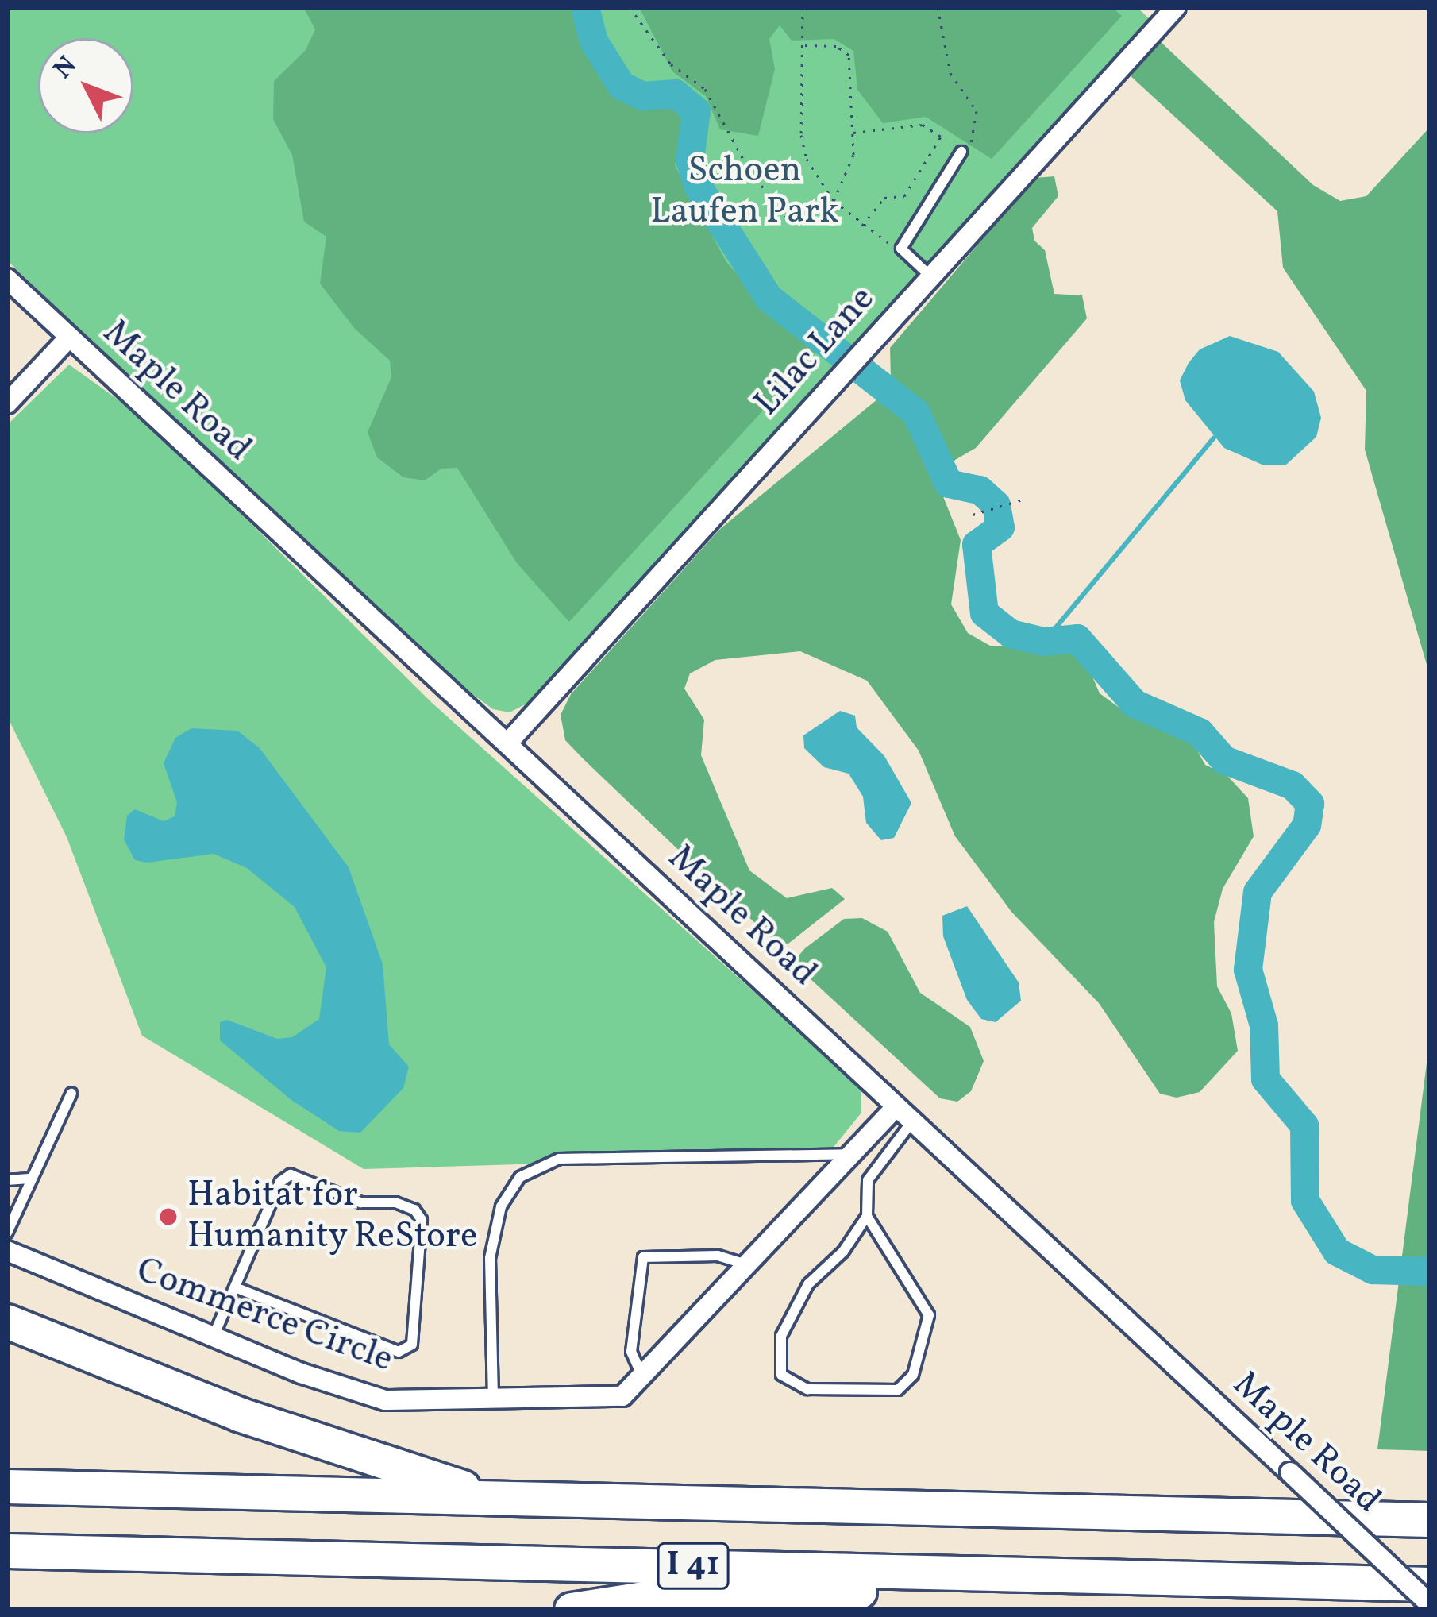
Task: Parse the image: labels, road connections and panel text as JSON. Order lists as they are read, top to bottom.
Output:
{
  "streets": {
    "highway": ["I 41"],
    "street": ["Lilac Lane", "Maple Road", "Commerce Circle"]
  },
  "crossings": [
    ["Lilac Lane", "Maple Road"],
    ["Maple Road", "Commerce Circle"]
  ],
  "parks": ["Schoen Laufen Park"],
  "places": ["Habitat for Humanity ReStore"],
  "north": "top left"
}
